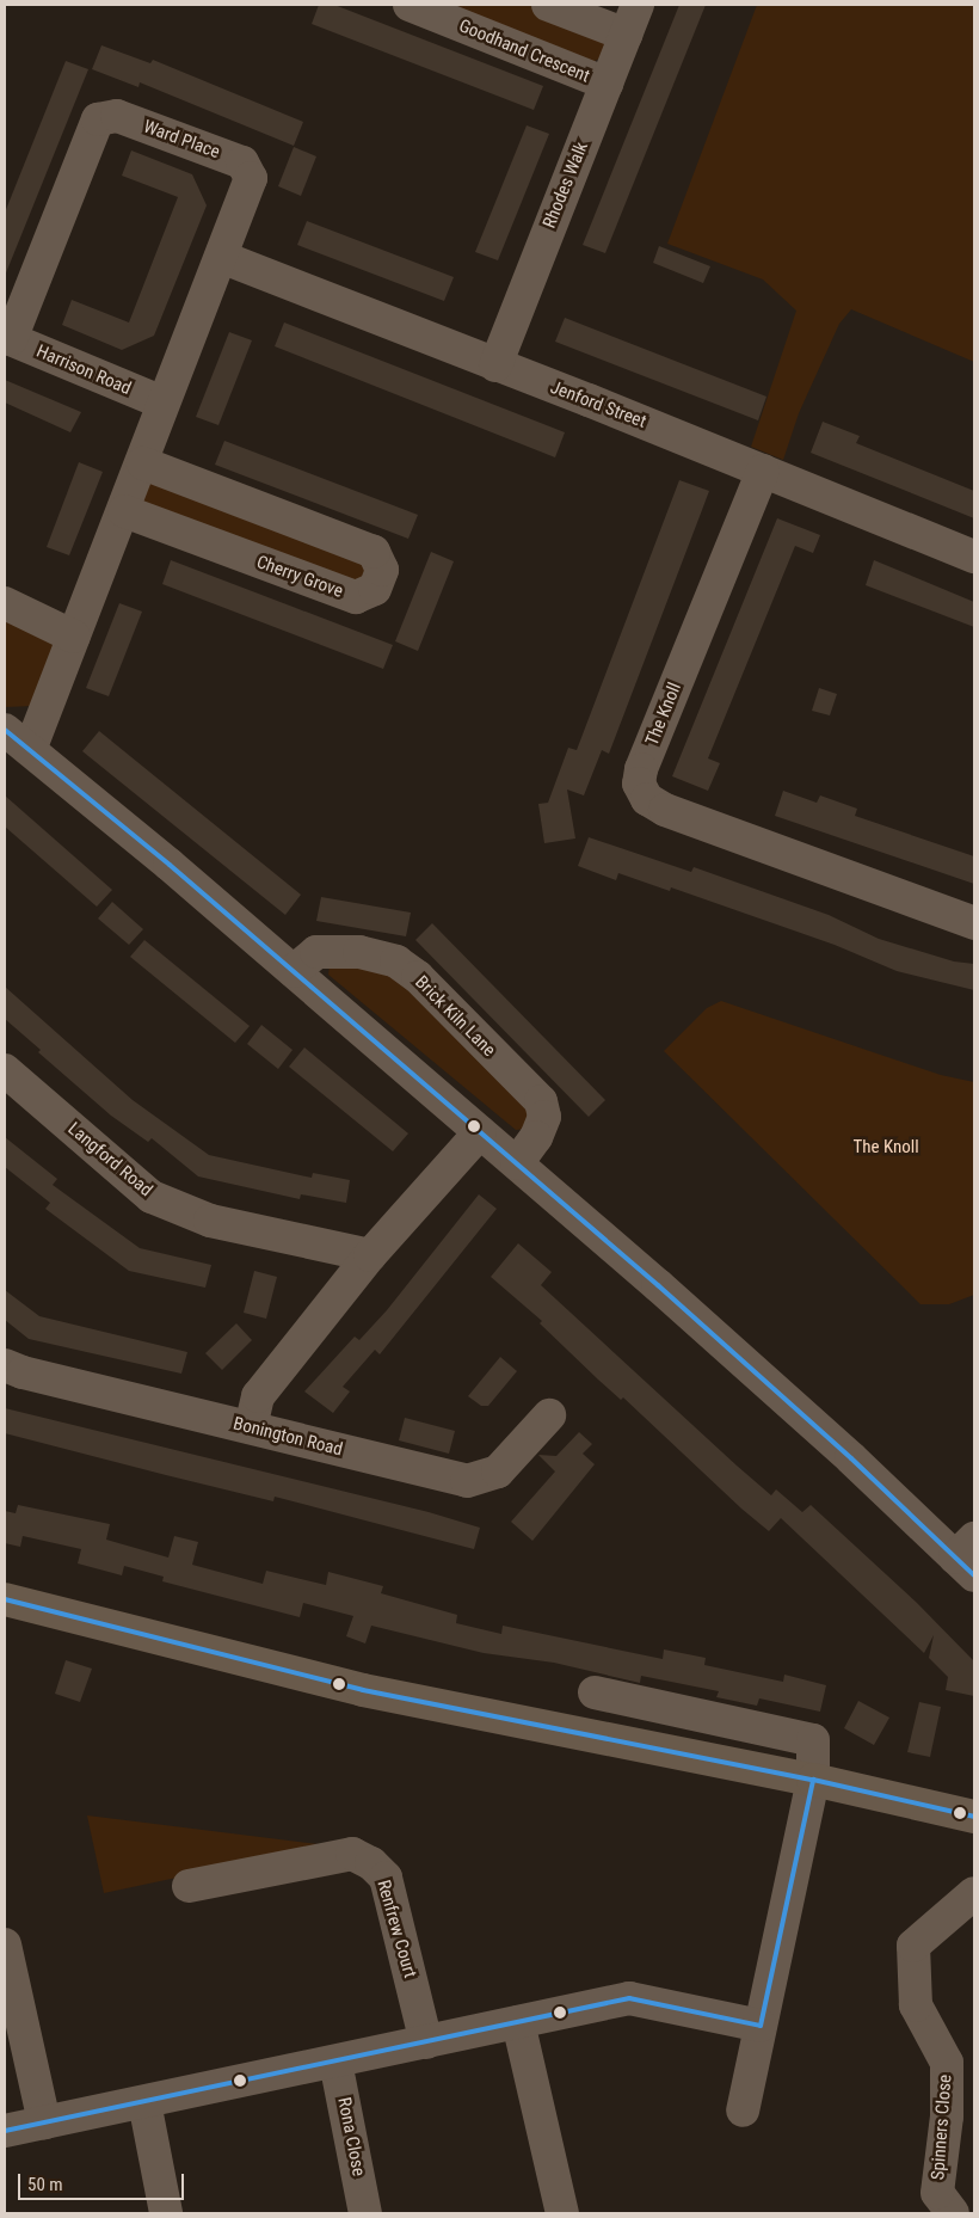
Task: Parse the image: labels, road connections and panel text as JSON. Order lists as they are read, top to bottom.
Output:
{
  "streets": {
    "street": [
      "Goodhand Crescent",
      "Ward Place",
      "Rhodes Walk",
      "Harrison Road",
      "Jenford Street",
      "Cherry Grove",
      "The Knoll",
      "Brick Kiln Lane",
      "Langford Road",
      "Bonington Road",
      "Renfrew Court",
      "Spinners Close",
      "Rona Close"
    ]
  },
  "crossings": [
    ["Goodhand Crescent", "Rhodes Walk"],
    ["Ward Place", "Harrison Road"],
    ["Ward Place", "Jenford Street"],
    ["Rhodes Walk", "Jenford Street"],
    ["Jenford Street", "The Knoll"]
  ],
  "parks": ["The Knoll"],
  "scale_bar": "50 m"
}
